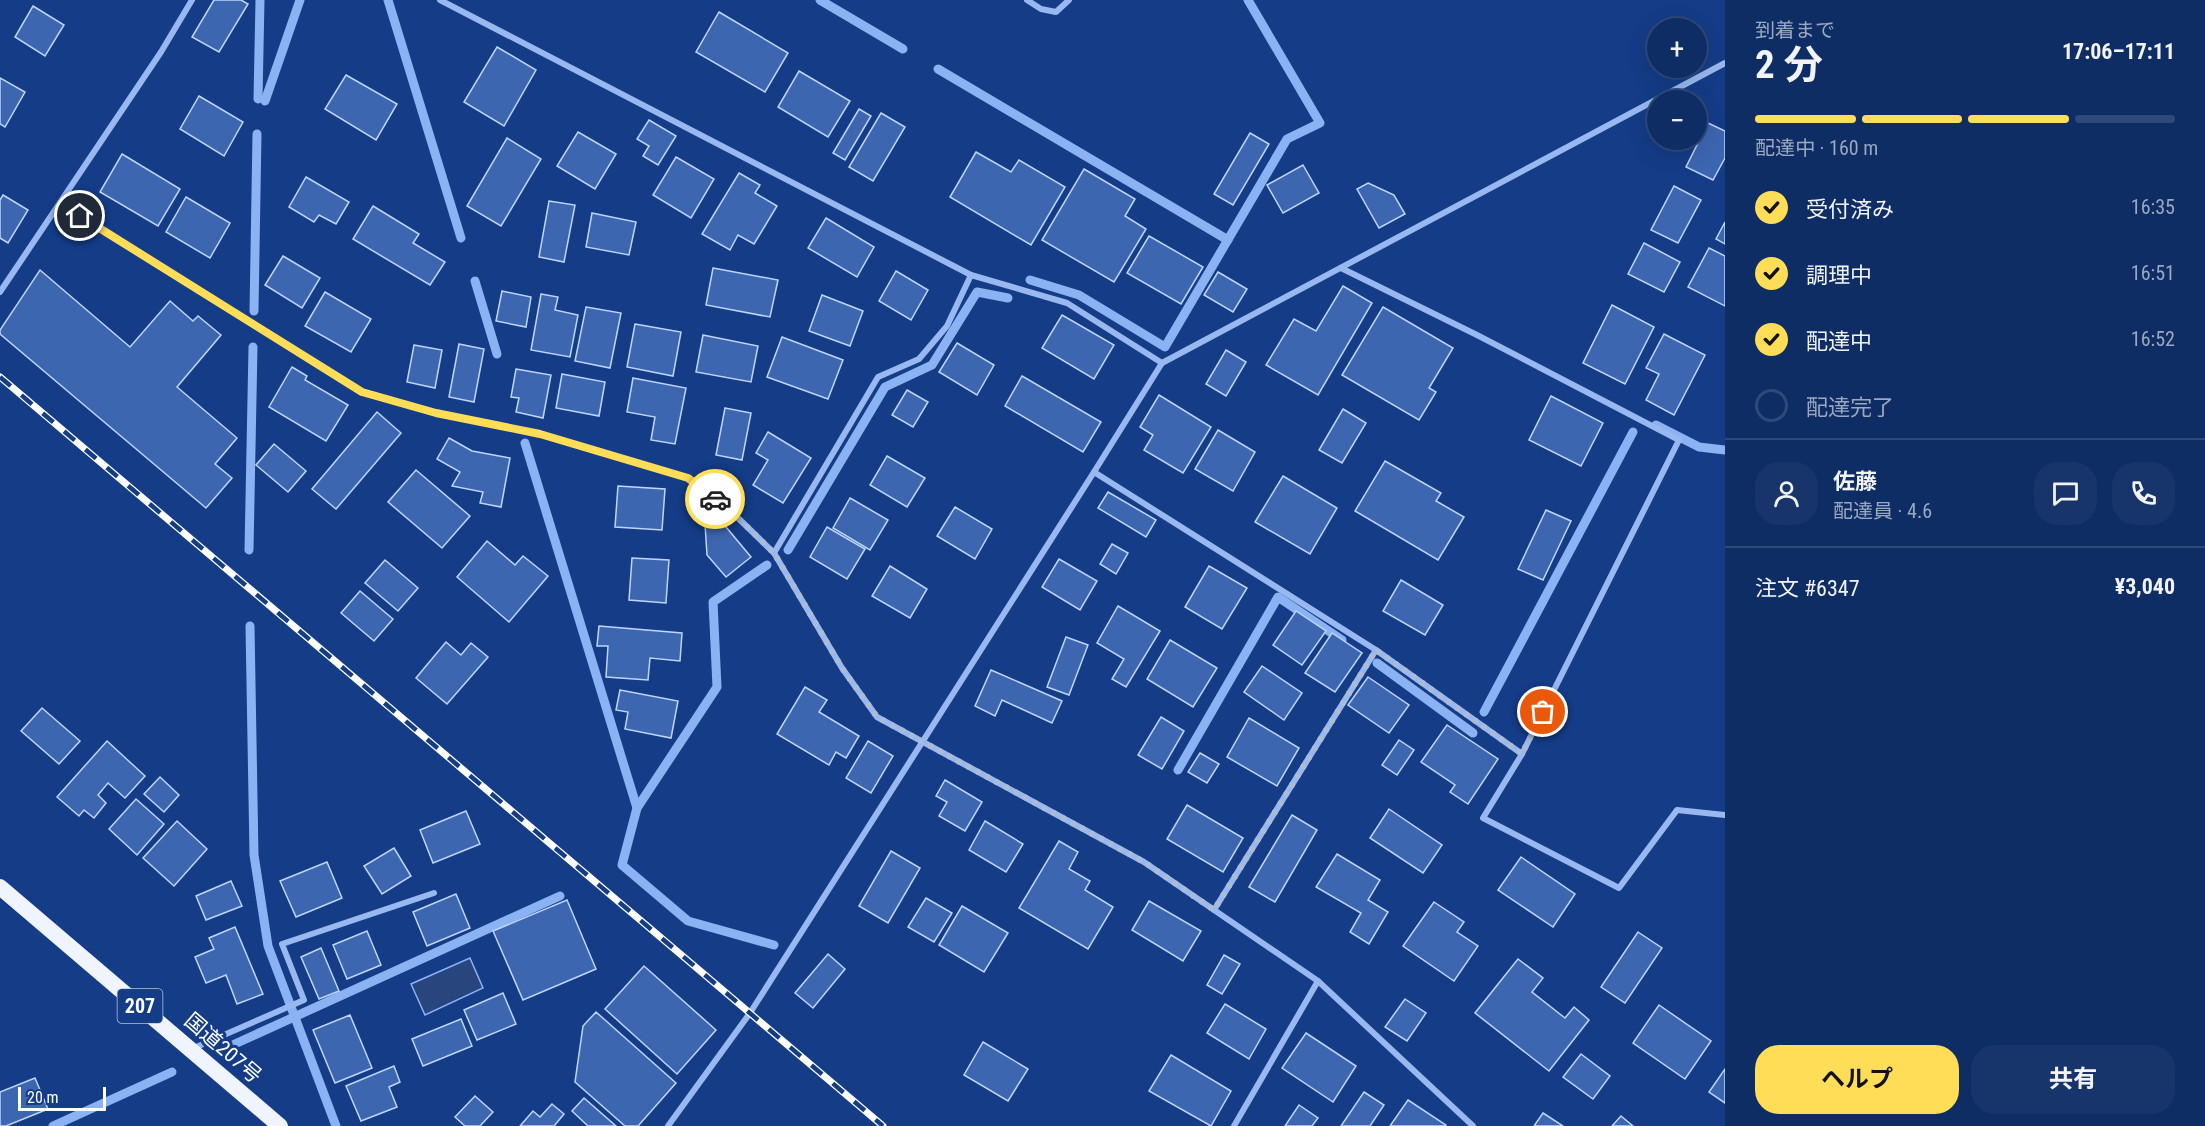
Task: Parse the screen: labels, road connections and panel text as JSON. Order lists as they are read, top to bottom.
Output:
{
  "streets": {
    "highway": ["207", "国道207号"]
  },
  "scale_bar": "20 m",
  "page": {
    "heading": ["2 分", "到着まで", "17:06–17:11"],
    "panel": [
      "佐藤",
      "配達員 · 4.6",
      "注文 #6347",
      "¥3,040"
    ],
    "map_buttons": ["+", "−"],
    "bar": "配達中 · 160 m",
    "list": [
      ["受付済み", "16:35"],
      ["調理中", "16:51"],
      ["配達中", "16:52"],
      "配達完了"
    ],
    "buttons": ["ヘルプ", "共有"],
    "scale": "20 m"
  }
}
